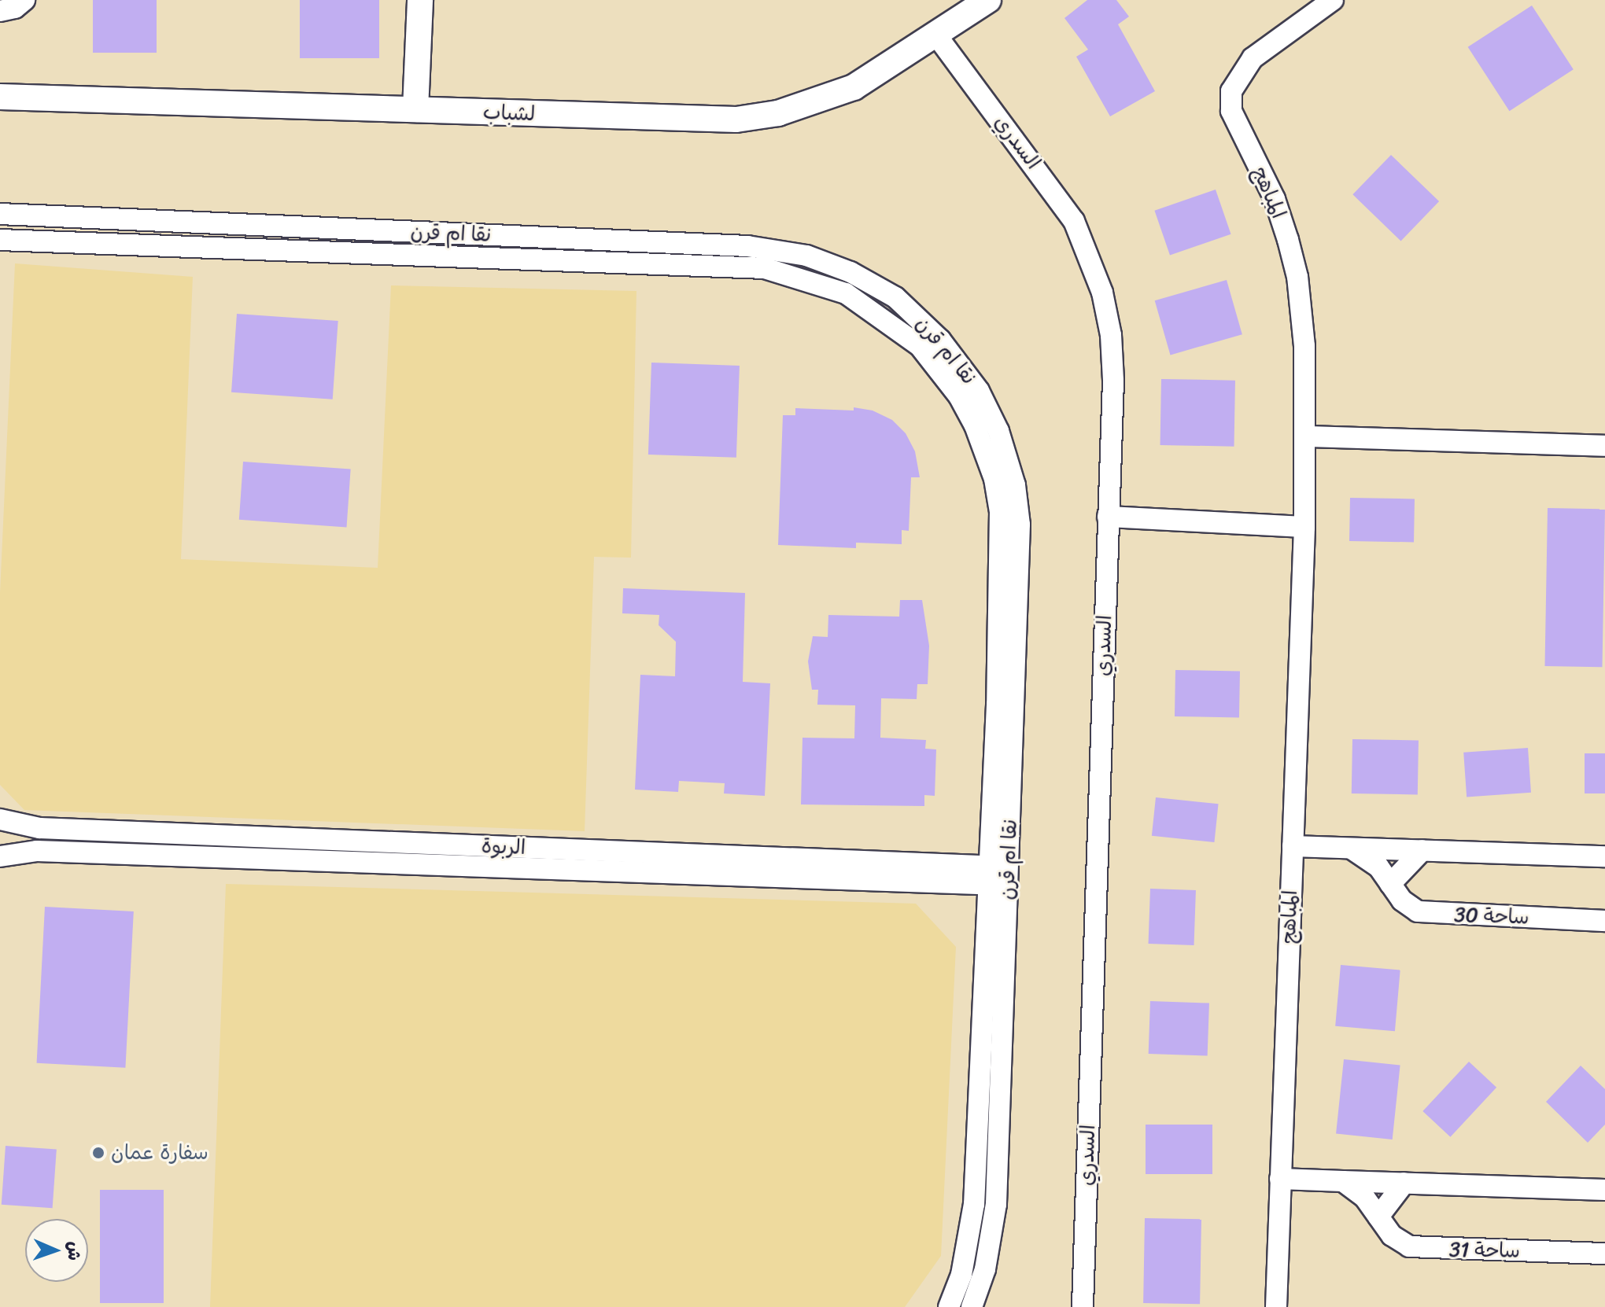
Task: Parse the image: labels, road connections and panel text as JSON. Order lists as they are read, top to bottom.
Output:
{
  "streets": {
    "street": [
      "لشباب",
      "السدري",
      "المباهج",
      "نقا ام قرن",
      "الربوة",
      "ساحة 30",
      "ساحة 31"
    ]
  },
  "crossings": [
    ["لشباب", "السدري"],
    ["نقا ام قرن", "الربوة"]
  ],
  "places": ["سفارة عمان"],
  "north": "right"
}
